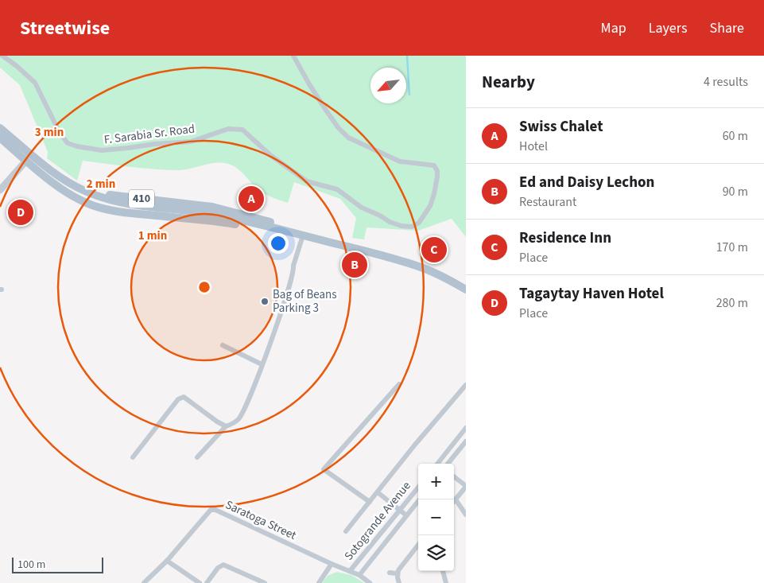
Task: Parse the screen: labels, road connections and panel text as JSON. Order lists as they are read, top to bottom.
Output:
{
  "streets": {
    "main road": ["410"],
    "street": ["F. Sarabia Sr. Road", "Saratoga Street", "Sotogrande Avenue"]
  },
  "crossings": [
    ["Saratoga Street", "Sotogrande Avenue"]
  ],
  "places": ["Bag of Beans Parking 3"],
  "scale_bar": "100 m",
  "north": "bottom left",
  "page": {
    "header": "Streetwise",
    "nav": ["Map", "Layers", "Share"],
    "heading": ["Nearby", "4 results"],
    "list": [
      {
        "mark": "A",
        "name": "Swiss Chalet",
        "note": "Hotel",
        "value": "60 m"
      },
      {
        "mark": "B",
        "name": "Ed and Daisy Lechon",
        "note": "Restaurant",
        "value": "90 m"
      },
      {
        "mark": "C",
        "name": "Residence Inn",
        "note": "Place",
        "value": "170 m"
      },
      {
        "mark": "D",
        "name": "Tagaytay Haven Hotel",
        "note": "Place",
        "value": "280 m"
      }
    ],
    "pins": [
      "A",
      "D",
      "C",
      "B"
    ],
    "map_buttons": ["+", "−"],
    "scale": "100 m"
  },
  "rings": ["3 min", "2 min", "1 min"]
}
